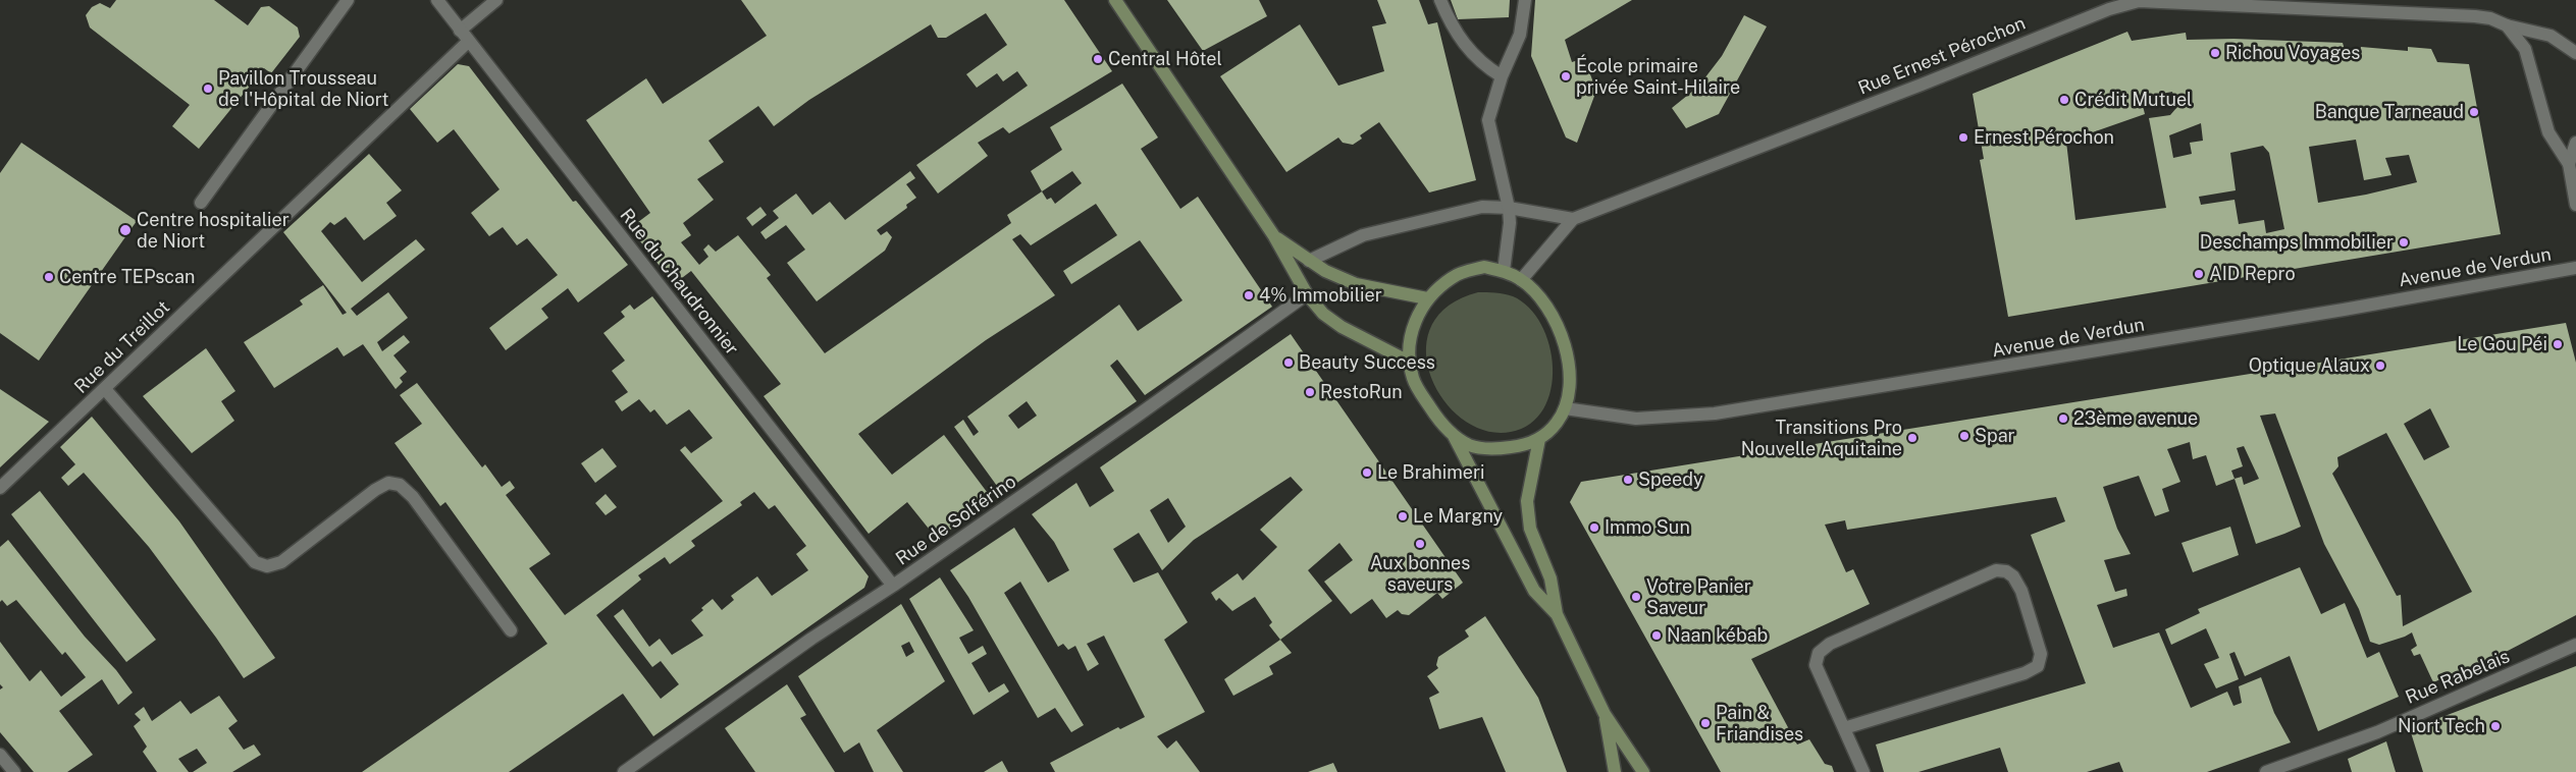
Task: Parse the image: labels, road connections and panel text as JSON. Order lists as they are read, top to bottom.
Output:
{
  "streets": {
    "street": [
      "Rue Ernest Pérochon",
      "Avenue de Verdun",
      "Rue du Chaudronnier",
      "Rue du Treillot",
      "Rue de Solférino",
      "Rue Rabelais"
    ]
  },
  "crossings": [
    ["Rue Ernest Pérochon", "Avenue de Verdun"],
    ["Rue du Chaudronnier", "Rue du Treillot"],
    ["Rue du Chaudronnier", "Rue de Solférino"]
  ],
  "places": [
    "Richou Voyages",
    "Central Hôtel",
    "École primaire privée Saint-Hilaire",
    "Pavillon Trousseau de l'Hôpital de Niort",
    "Crédit Mutuel",
    "Banque Tarneaud",
    "Ernest Pérochon",
    "Centre hospitalier de Niort",
    "Deschamps Immobilier",
    "AID Repro",
    "Centre TEPscan",
    "4% Immobilier",
    "Le Gou Péi",
    "Beauty Success",
    "Optique Alaux",
    "RestoRun",
    "23ème avenue",
    "Spar",
    "Transitions Pro Nouvelle Aquitaine",
    "Le Brahimeri",
    "Speedy",
    "Le Margny",
    "Immo Sun",
    "Aux bonnes saveurs",
    "Votre Panier Saveur",
    "Naan kébab",
    "Pain & Friandises",
    "Niort Tech"
  ]
}
